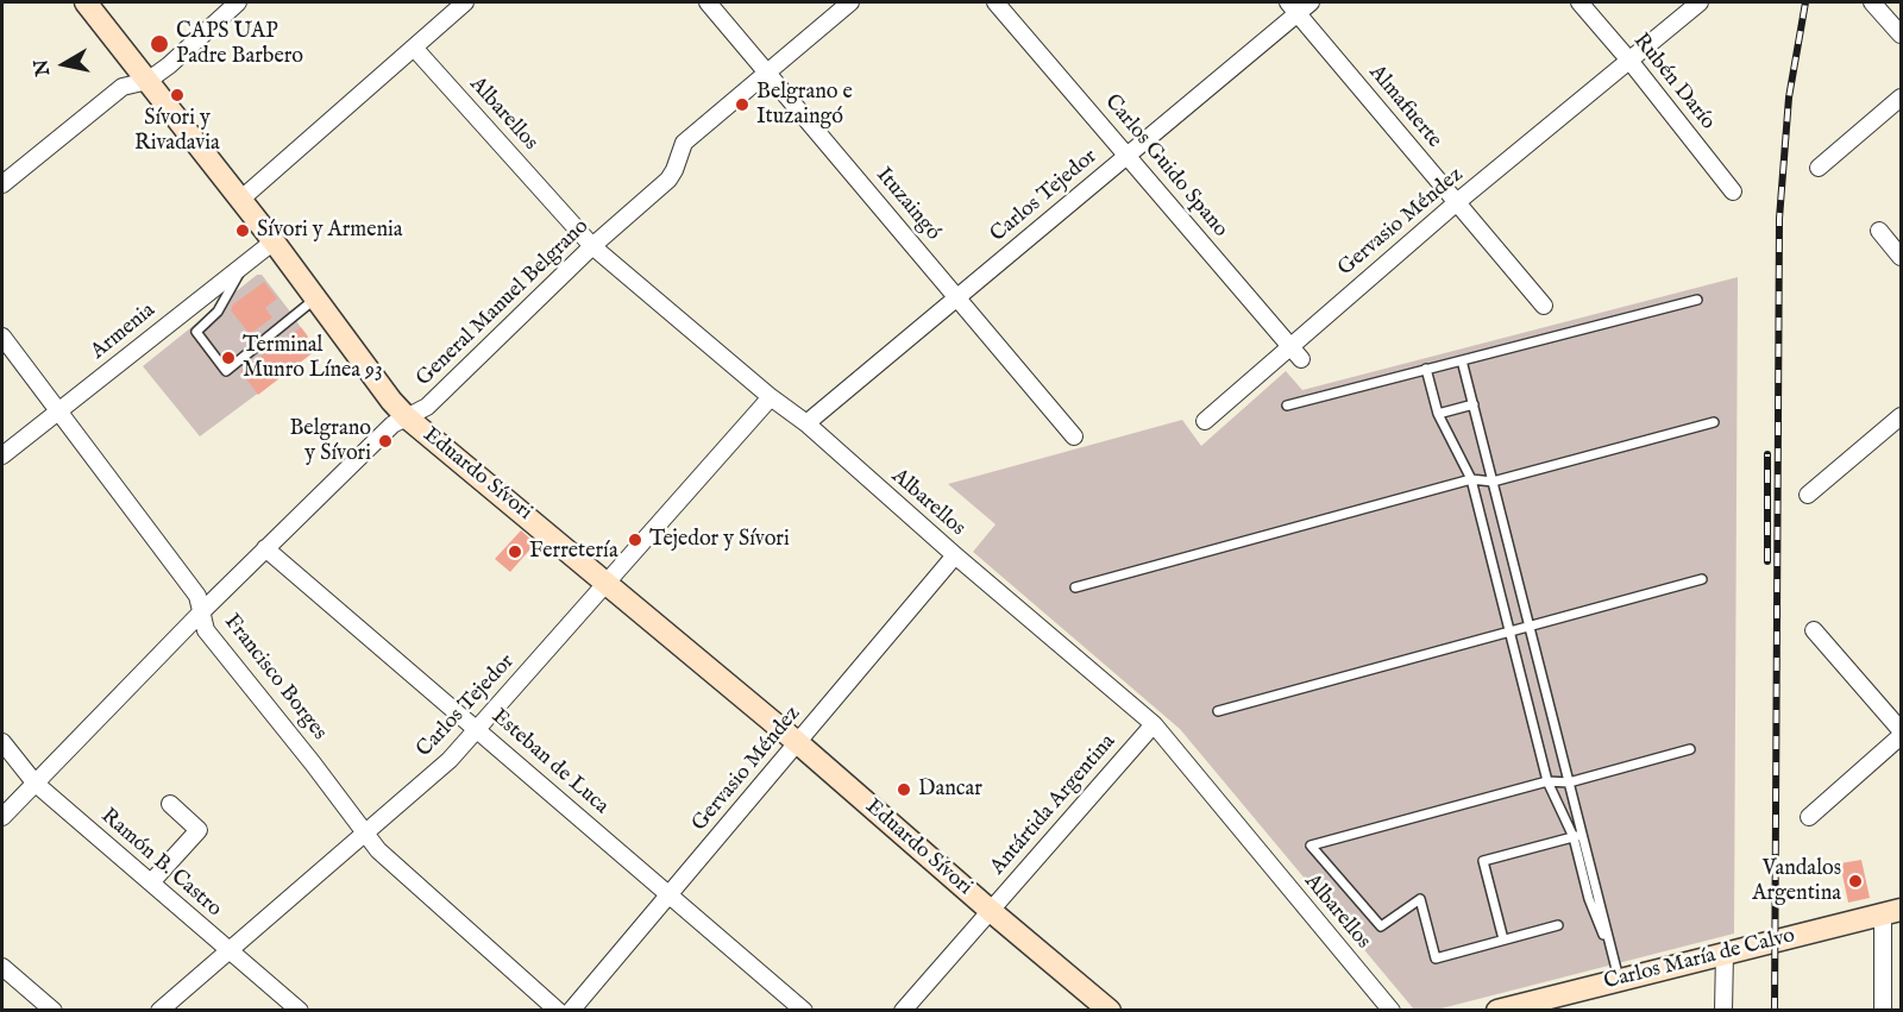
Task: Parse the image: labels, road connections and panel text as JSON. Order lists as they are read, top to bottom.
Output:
{
  "streets": {
    "street": [
      "Rubén Darío",
      "Almafuerte",
      "Albarellos",
      "Carlos Guido Spano",
      "Carlos Tejedor",
      "Ituzaingó",
      "Gervasio Méndez",
      "General Manuel Belgrano",
      "Armenia",
      "Eduardo Sívori",
      "Francisco Borges",
      "Esteban de Luca",
      "Antártida Argentina",
      "Ramón B. Castro",
      "Carlos María de Calvo"
    ]
  },
  "crossings": [
    ["Rubén Darío", "Gervasio Méndez"],
    ["Almafuerte", "Carlos Tejedor"],
    ["Almafuerte", "Gervasio Méndez"],
    ["Albarellos", "Carlos Tejedor"],
    ["Albarellos", "Gervasio Méndez"],
    ["Albarellos", "General Manuel Belgrano"],
    ["Albarellos", "Antártida Argentina"],
    ["Carlos Guido Spano", "Carlos Tejedor"],
    ["Carlos Guido Spano", "Gervasio Méndez"],
    ["Carlos Tejedor", "Ituzaingó"],
    ["Carlos Tejedor", "Eduardo Sívori"],
    ["Carlos Tejedor", "Francisco Borges"],
    ["Carlos Tejedor", "Esteban de Luca"],
    ["Carlos Tejedor", "Ramón B. Castro"],
    ["Ituzaingó", "General Manuel Belgrano"],
    ["Gervasio Méndez", "Eduardo Sívori"],
    ["Gervasio Méndez", "Esteban de Luca"],
    ["General Manuel Belgrano", "Eduardo Sívori"],
    ["General Manuel Belgrano", "Francisco Borges"],
    ["General Manuel Belgrano", "Esteban de Luca"],
    ["General Manuel Belgrano", "Ramón B. Castro"],
    ["Armenia", "Eduardo Sívori"],
    ["Armenia", "Francisco Borges"],
    ["Eduardo Sívori", "Antártida Argentina"]
  ],
  "places": [
    "CAPS UAP Padre Barbero",
    "Sívori y Rivadavia",
    "Belgrano e Ituzaingó",
    "Sívori y Armenia",
    "Terminal Munro Línea 93",
    "Belgrano y Sívori",
    "Tejedor y Sívori",
    "Ferretería",
    "Dancar",
    "Vandalos Argentina"
  ],
  "north": "left"
}
